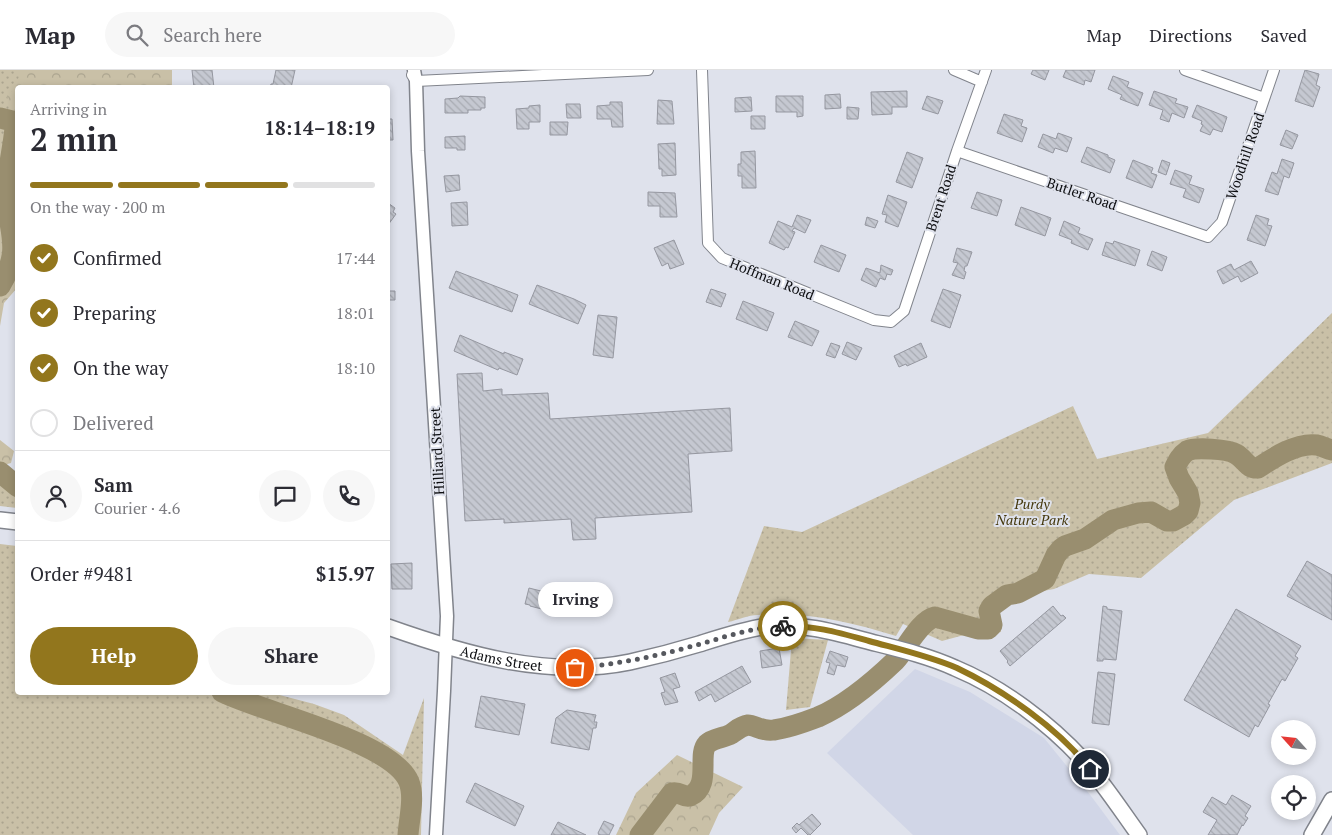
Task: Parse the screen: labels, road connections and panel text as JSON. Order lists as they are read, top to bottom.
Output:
{
  "streets": {
    "main road": ["Adams Street"],
    "street": [
      "Woodhill Road",
      "Butler Road",
      "Brent Road",
      "Hoffman Road",
      "Hilliard Street"
    ]
  },
  "crossings": [
    ["Woodhill Road", "Butler Road"],
    ["Butler Road", "Brent Road"],
    ["Brent Road", "Hoffman Road"],
    ["Hilliard Street", "Adams Street"]
  ],
  "parks": ["Purdy Nature Park"],
  "places": ["Irving"],
  "north": "top left",
  "page": {
    "header": "Map",
    "search": "Search here",
    "nav": ["Map", "Directions", "Saved"],
    "heading": ["2 min", "Arriving in", "18:14–18:19"],
    "panel": [
      "Sam",
      "Courier · 4.6",
      "Order #9481",
      "$15.97"
    ],
    "bar": "On the way · 200 m",
    "list": [
      ["Confirmed", "17:44"],
      ["Preparing", "18:01"],
      ["On the way", "18:10"],
      "Delivered"
    ],
    "bubble": "Irving",
    "buttons": ["Help", "Share"]
  }
}
